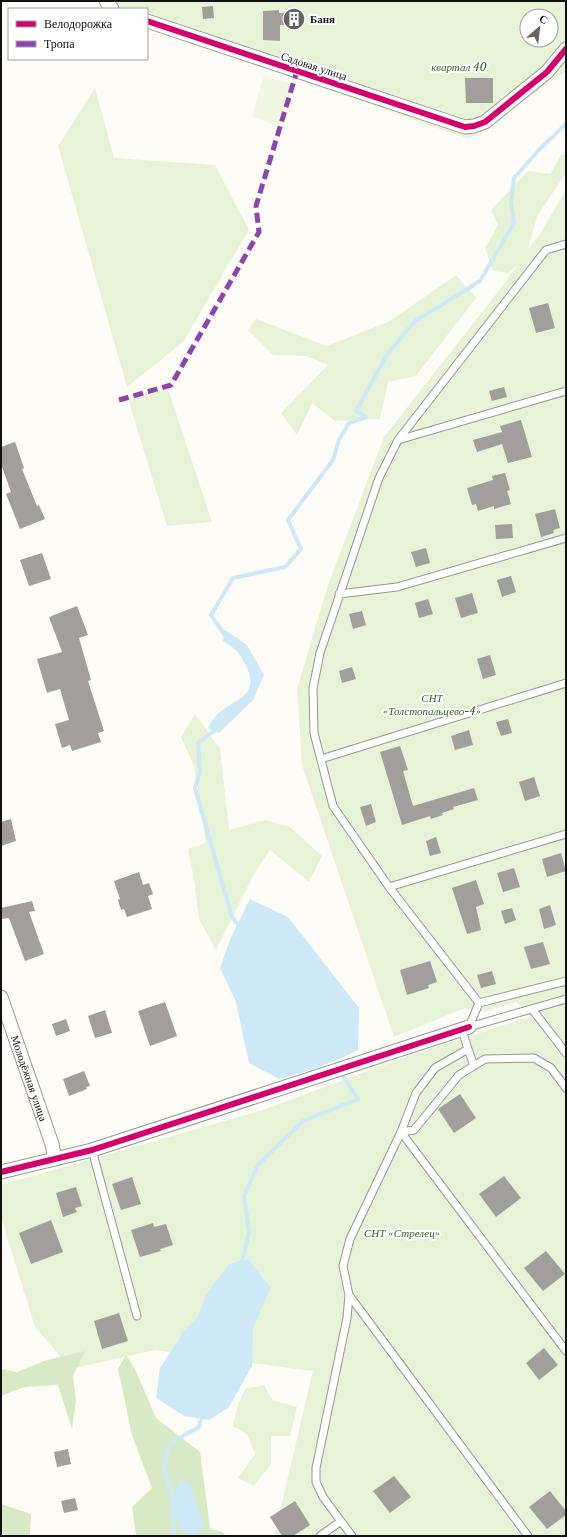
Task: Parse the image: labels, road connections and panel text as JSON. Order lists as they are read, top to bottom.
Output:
{
  "streets": {
    "street": ["Садовая улица", "Молодёжная улица"]
  },
  "parks": ["квартал 40", "СНТ «Толстопальцево-4»", "СНТ «Стрелец»"],
  "places": {
    "building": ["Баня"]
  },
  "legend": ["Велодорожка", "Тропа"],
  "north": "top right"
}
